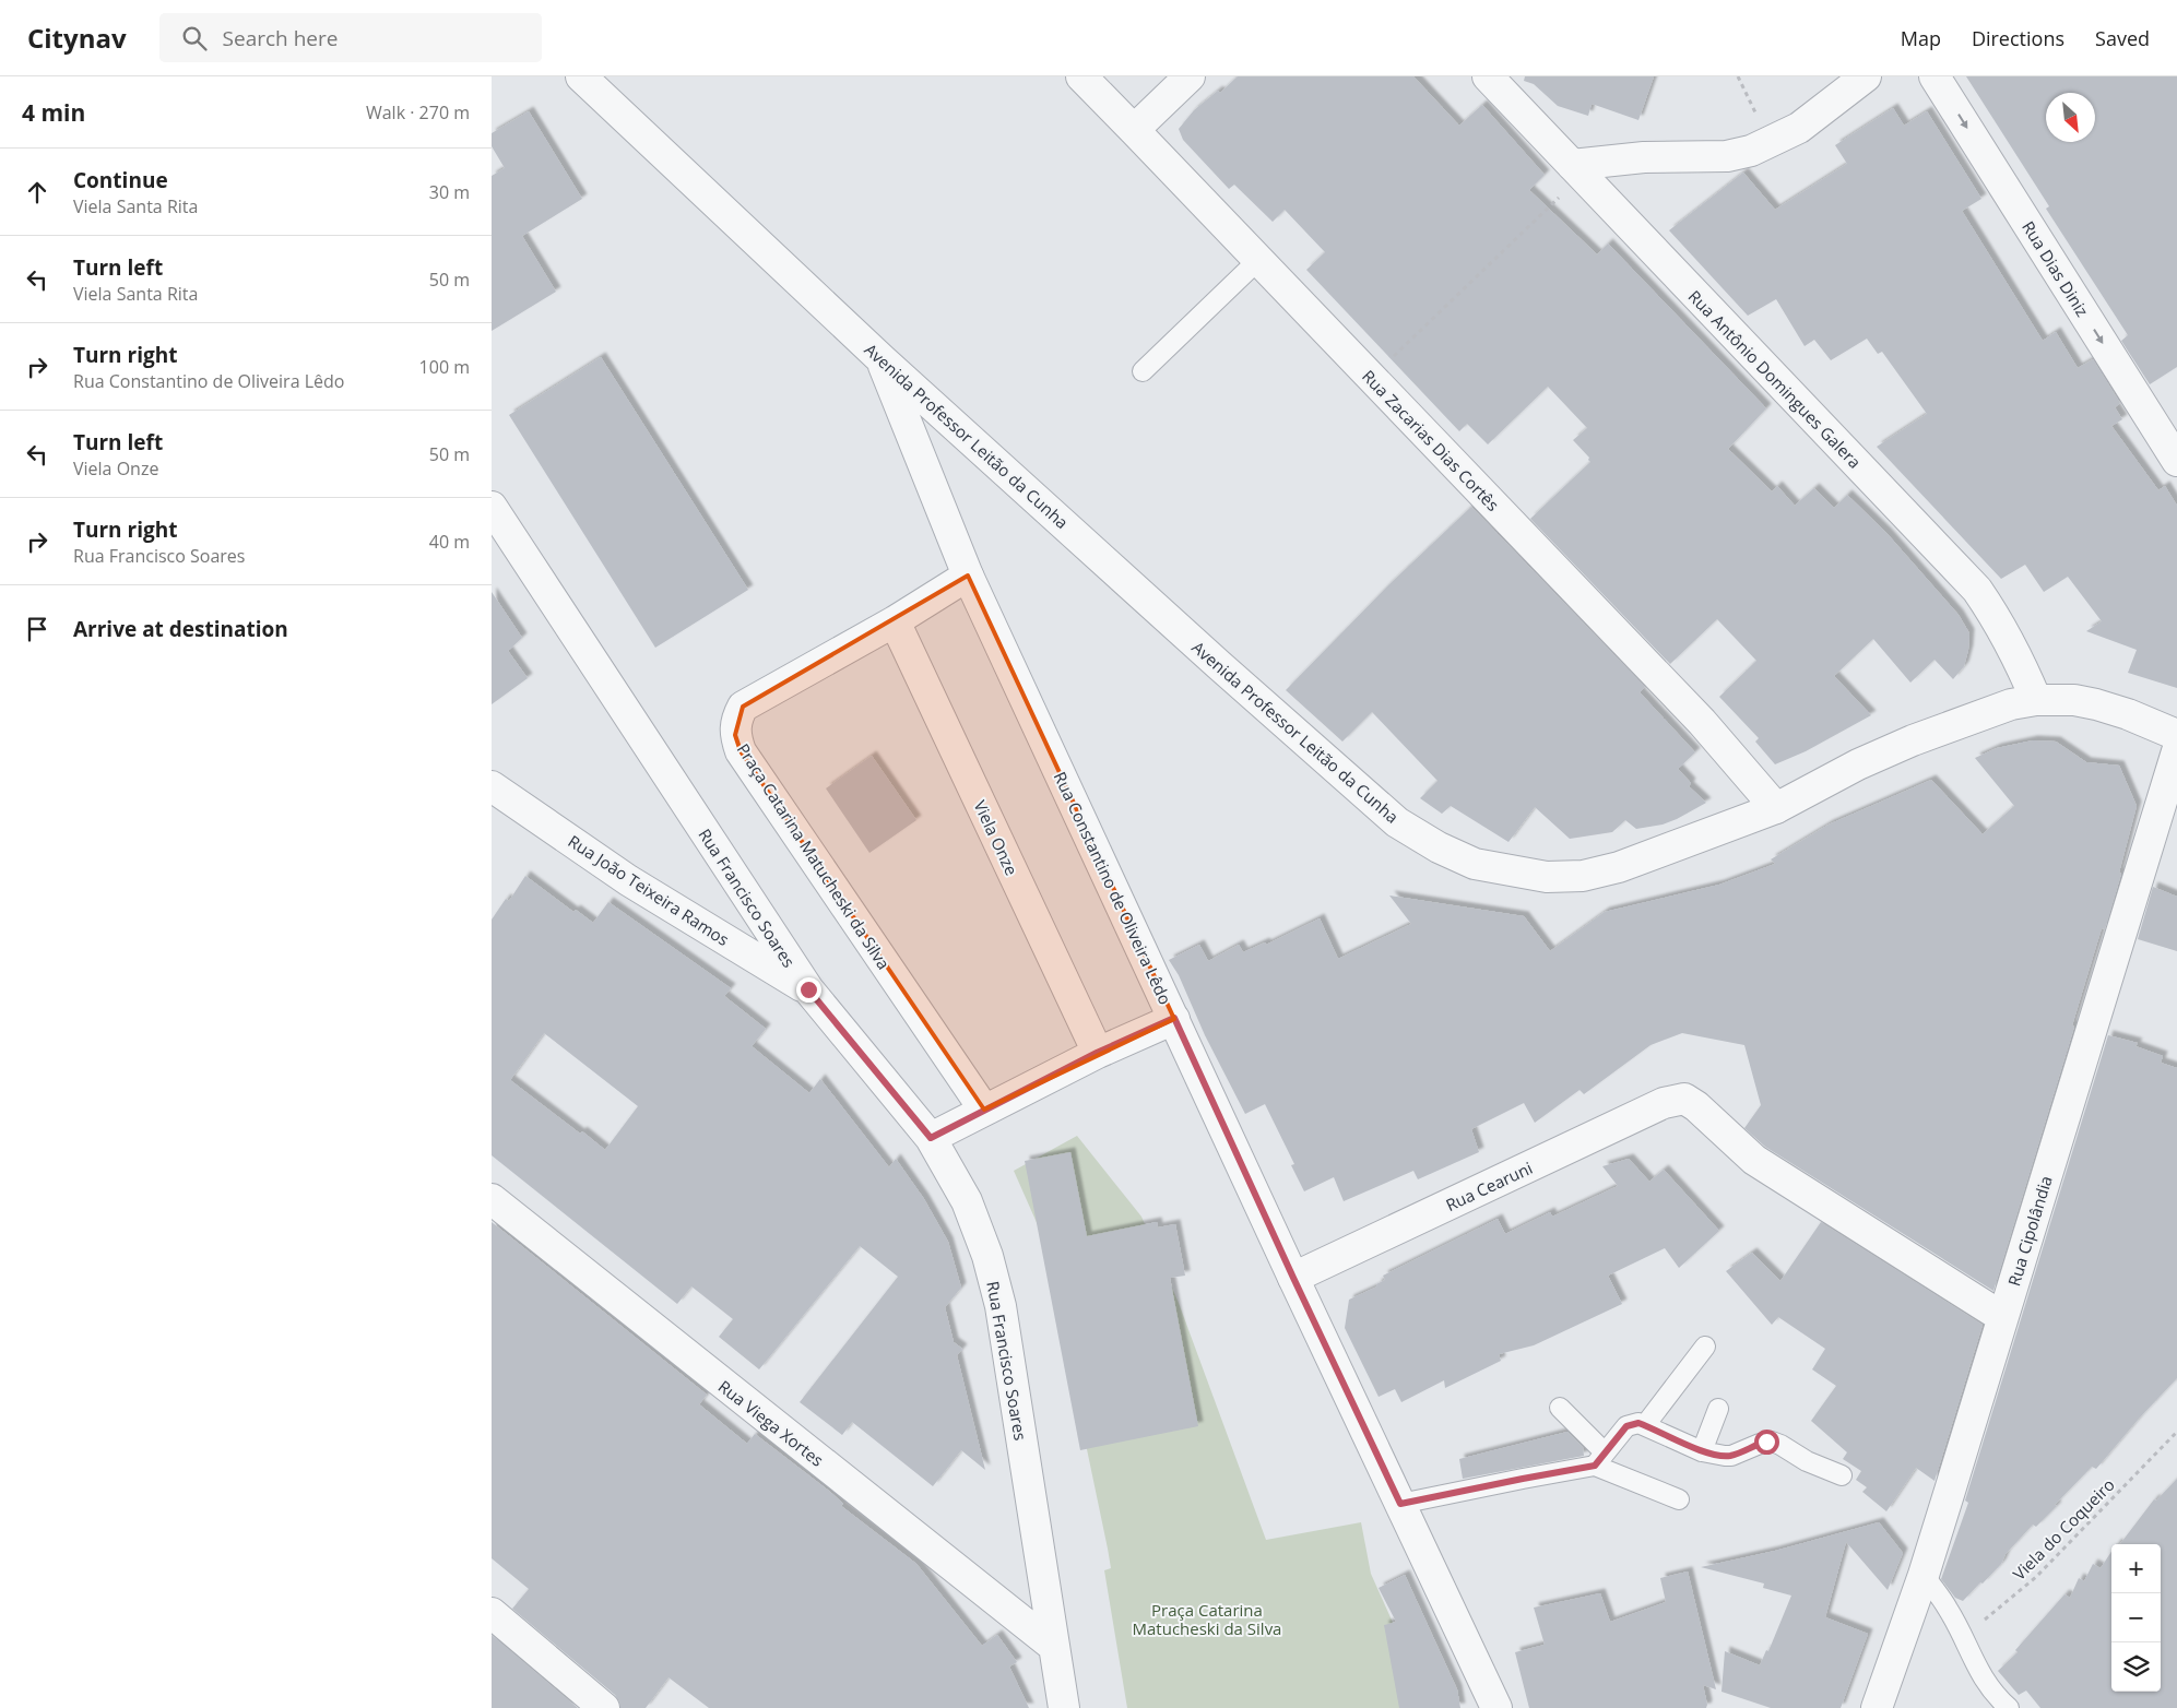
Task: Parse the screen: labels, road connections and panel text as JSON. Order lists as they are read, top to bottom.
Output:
{
  "streets": {
    "street": [
      "Rua Dias Diniz",
      "Rua Antônio Domingues Galera",
      "Avenida Professor Leitão da Cunha",
      "Rua Zacarias Dias Cortês",
      "Viela Onze",
      "Praça Catarina Matucheski da Silva",
      "Rua Constantino de Oliveira Lêdo",
      "Rua João Teixeira Ramos",
      "Rua Francisco Soares",
      "Rua Cearuni",
      "Rua Cipolândia",
      "Rua Viega Xortes"
    ],
    "path": ["Viela do Coqueiro"]
  },
  "crossings": [
    ["Rua Antônio Domingues Galera", "Avenida Professor Leitão da Cunha"],
    ["Avenida Professor Leitão da Cunha", "Rua Zacarias Dias Cortês"],
    ["Avenida Professor Leitão da Cunha", "Rua Constantino de Oliveira Lêdo"],
    ["Viela Onze", "Praça Catarina Matucheski da Silva"],
    ["Praça Catarina Matucheski da Silva", "Rua Constantino de Oliveira Lêdo"],
    ["Rua Constantino de Oliveira Lêdo", "Rua Cearuni"],
    ["Rua João Teixeira Ramos", "Rua Francisco Soares"],
    ["Rua Francisco Soares", "Rua Viega Xortes"],
    ["Rua Cearuni", "Rua Cipolândia"]
  ],
  "one_way": ["Rua Dias Diniz"],
  "parks": ["Praça Catarina Matucheski da Silva"],
  "north": "bottom right",
  "page": {
    "header": "Citynav",
    "search": "Search here",
    "nav": ["Map", "Directions", "Saved"],
    "heading": ["4 min", "Walk · 270 m"],
    "list": [
      ["Continue", "Viela Santa Rita", "30 m"],
      ["Turn left", "Viela Santa Rita", "50 m"],
      ["Turn right", "Rua Constantino de Oliveira Lêdo", "100 m"],
      ["Turn left", "Viela Onze", "50 m"],
      ["Turn right", "Rua Francisco Soares", "40 m"],
      "Arrive at destination"
    ],
    "map_buttons": ["+", "−"]
  }
}
